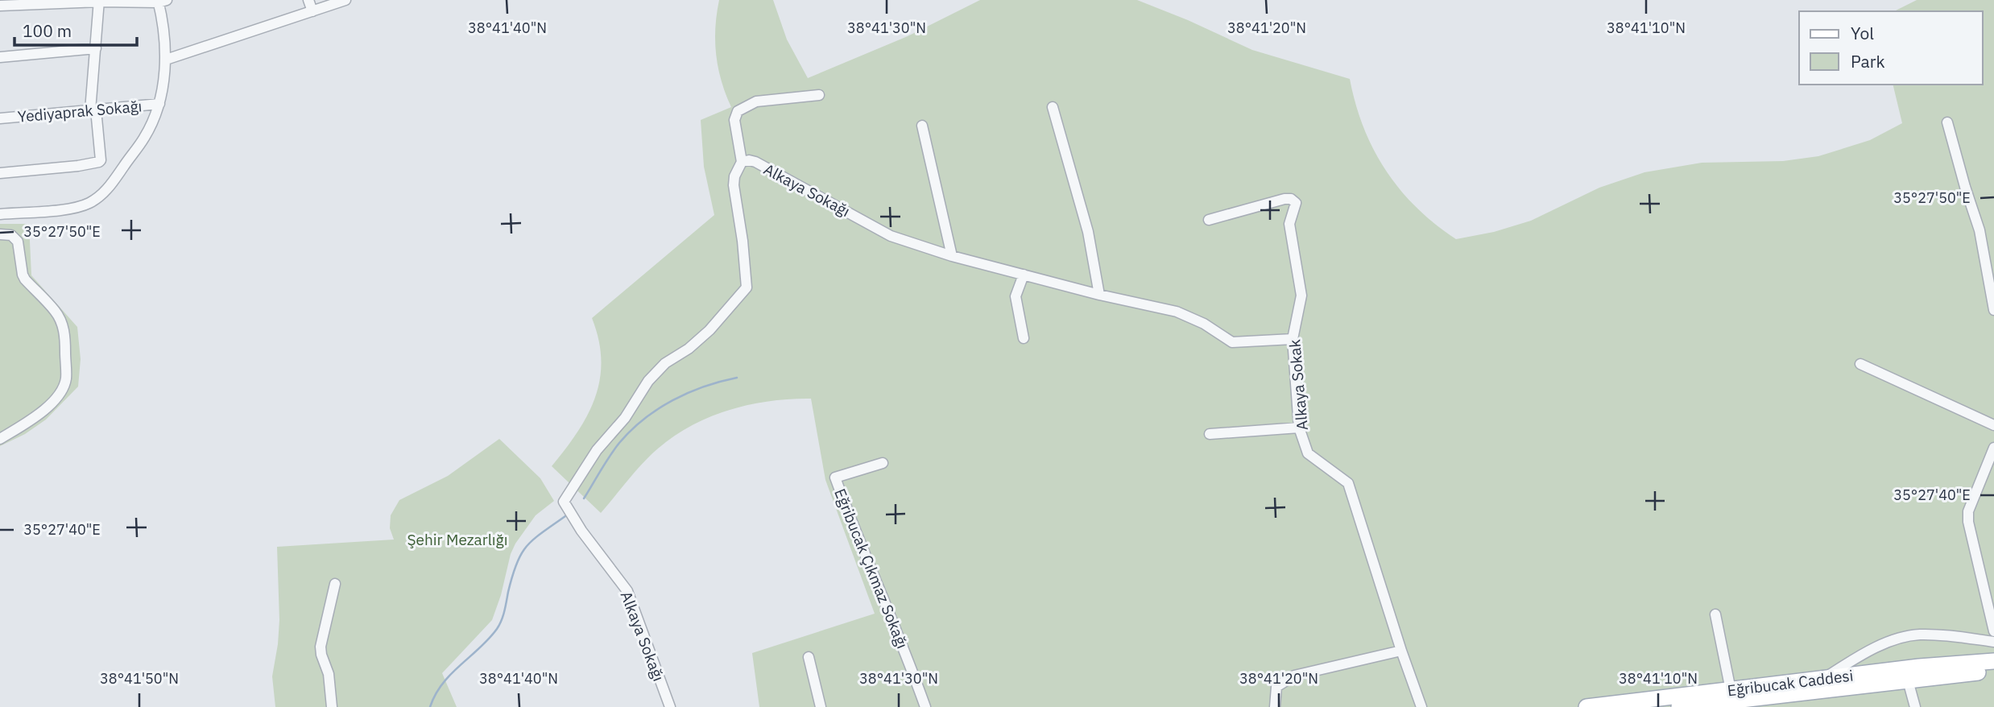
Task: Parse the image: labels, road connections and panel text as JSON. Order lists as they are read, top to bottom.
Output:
{
  "streets": {
    "main road": ["Eğribucak Caddesi"],
    "street": [
      "Yediyaprak Sokağı",
      "Alkaya Sokağı",
      "Alkaya Sokak",
      "Eğribucak Çıkmaz Sokağı"
    ]
  },
  "crossings": [
    ["Alkaya Sokağı", "Alkaya Sokak"]
  ],
  "parks": ["Şehir Mezarlığı"],
  "legend": ["Yol", "Park"],
  "scale_bar": "100 m",
  "coordinates": [
    "38°41'40\"N",
    "38°41'30\"N",
    "38°41'20\"N",
    "38°41'10\"N",
    "35°27'50\"E",
    "35°27'40\"E",
    "38°41'50\"N"
  ]
}
